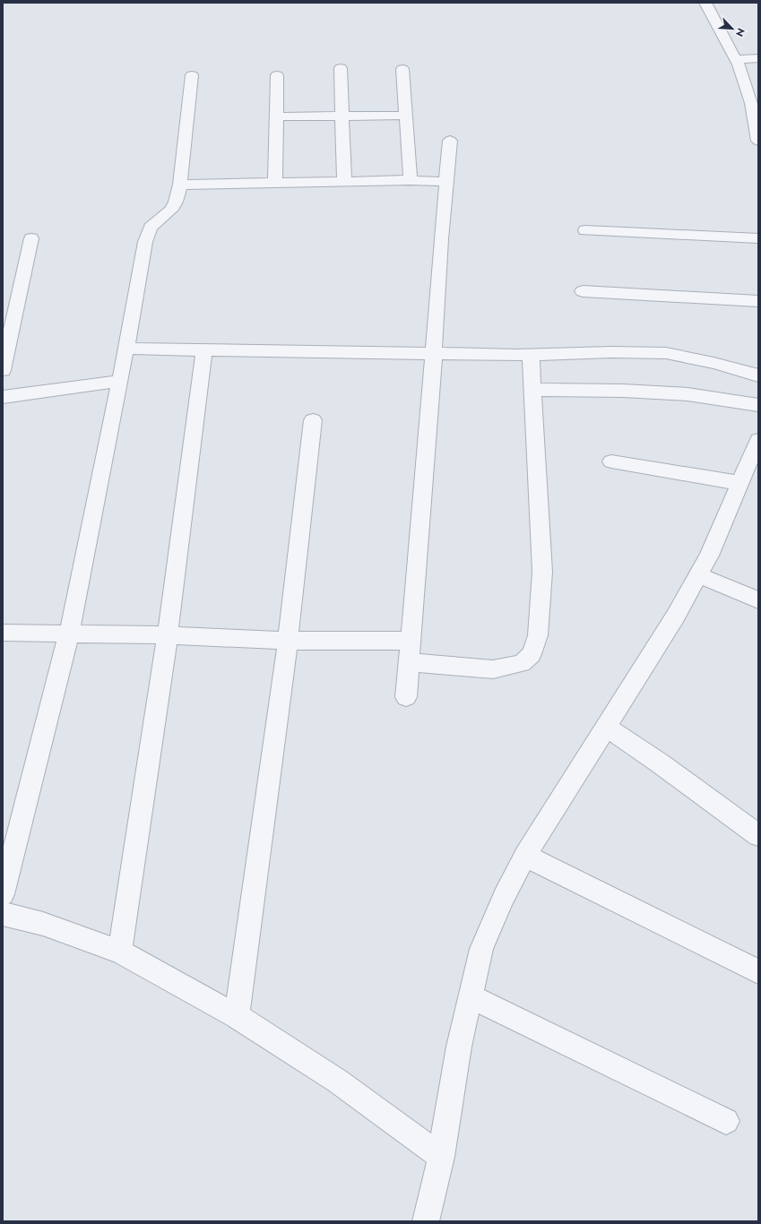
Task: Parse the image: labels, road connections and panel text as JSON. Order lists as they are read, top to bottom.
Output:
{
  "north": "bottom right"
}
